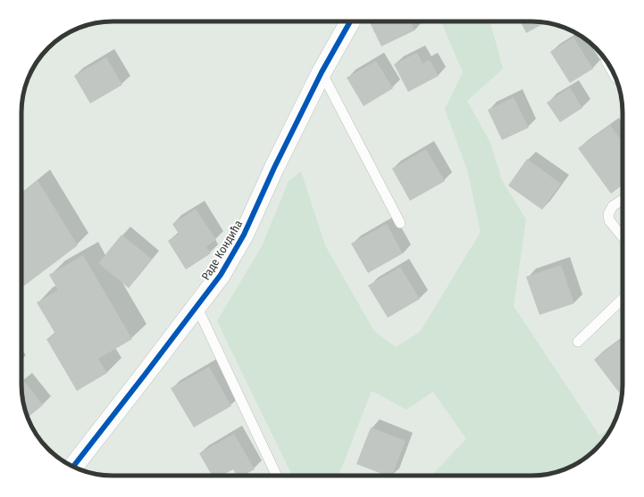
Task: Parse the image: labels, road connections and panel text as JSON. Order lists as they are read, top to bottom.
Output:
{
  "streets": {
    "street": ["Раде Кондића"]
  }
}
